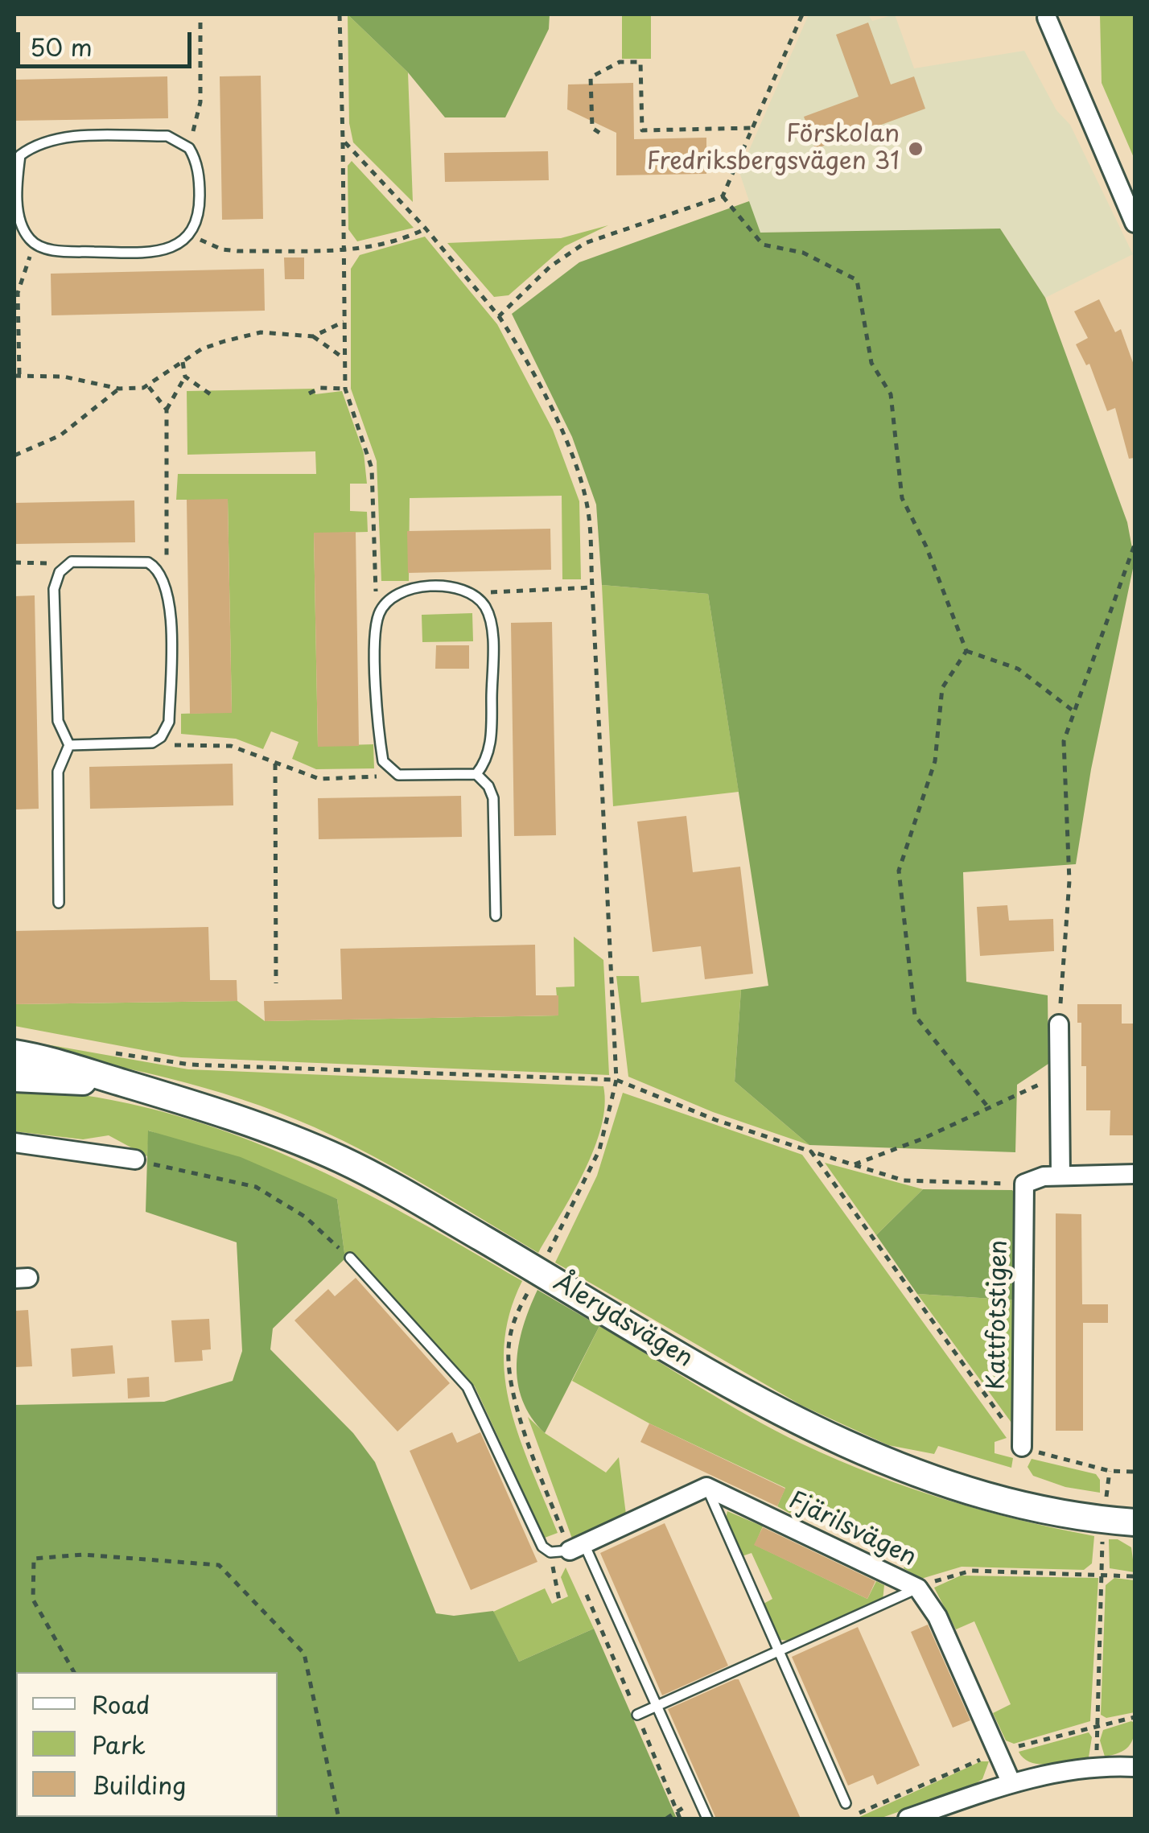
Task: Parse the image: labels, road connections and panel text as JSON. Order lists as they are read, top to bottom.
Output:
{
  "streets": {
    "main road": ["Ålerydsvägen"],
    "street": ["Kattfotstigen", "Fjärilsvägen"]
  },
  "places": ["Förskolan Fredriksbergsvägen 31"],
  "legend": ["Road", "Park", "Building"],
  "scale_bar": "50 m"
}
